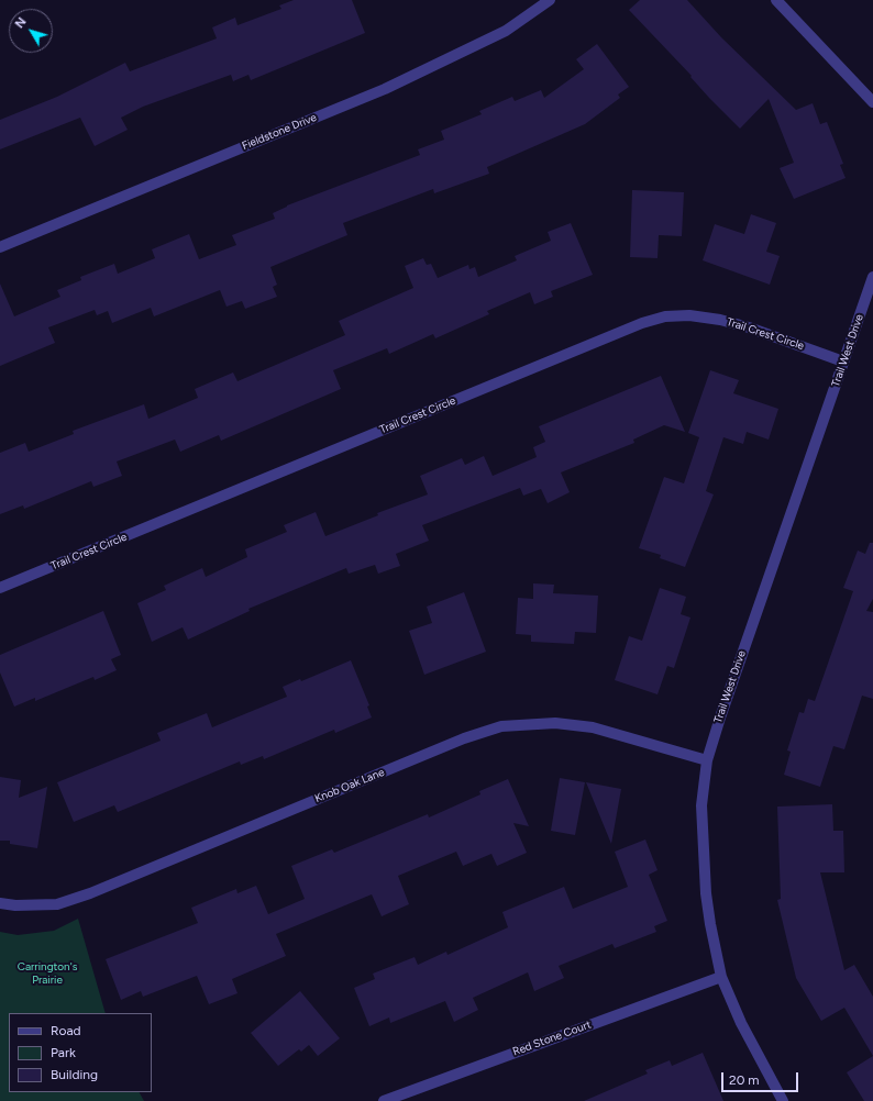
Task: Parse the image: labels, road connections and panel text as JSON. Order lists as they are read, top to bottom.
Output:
{
  "streets": {
    "street": [
      "Fieldstone Drive",
      "Trail Crest Circle",
      "Trail West Drive",
      "Knob Oak Lane",
      "Red Stone Court"
    ]
  },
  "crossings": [
    ["Trail Crest Circle", "Trail West Drive"],
    ["Trail West Drive", "Knob Oak Lane"],
    ["Trail West Drive", "Red Stone Court"]
  ],
  "parks": ["Carrington's Prairie"],
  "legend": ["Road", "Park", "Building"],
  "scale_bar": "20 m",
  "north": "top left"
}
